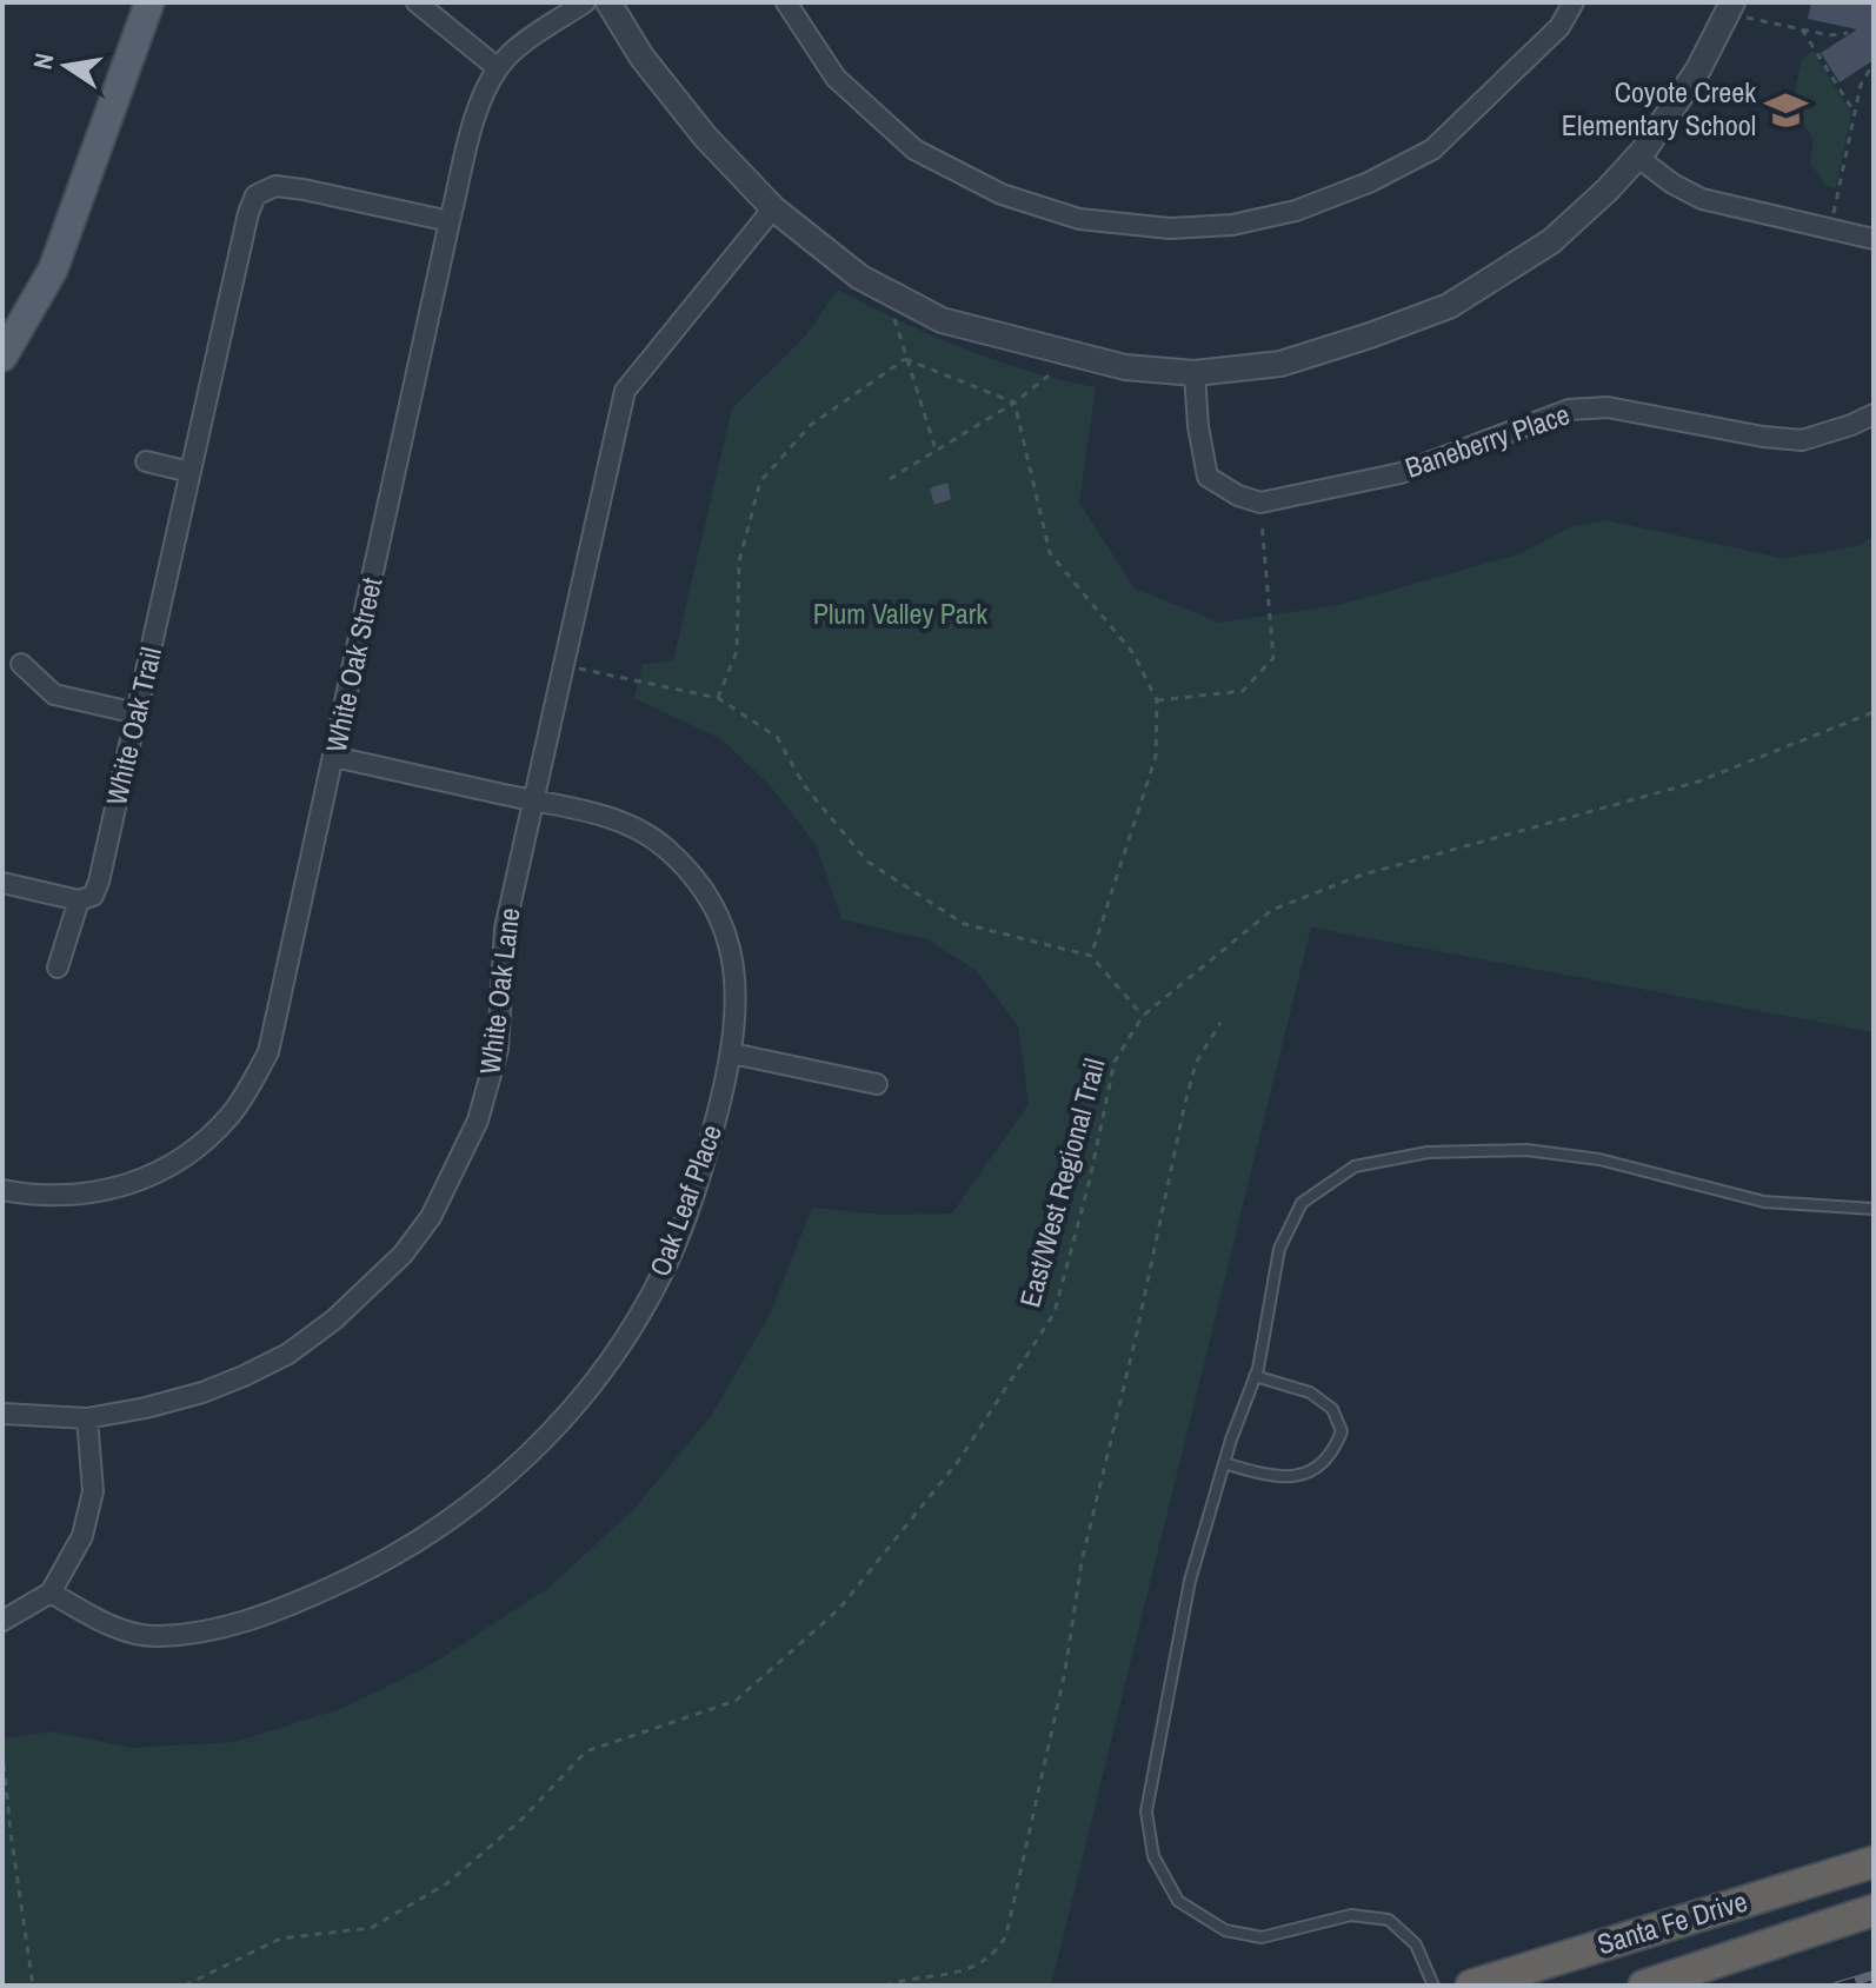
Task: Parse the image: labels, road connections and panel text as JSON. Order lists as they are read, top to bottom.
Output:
{
  "streets": {
    "highway": ["Santa Fe Drive"],
    "street": [
      "Baneberry Place",
      "White Oak Street",
      "White Oak Trail",
      "White Oak Lane",
      "Oak Leaf Place"
    ],
    "path": ["East/West Regional Trail"]
  },
  "crossings": [
    ["White Oak Street", "White Oak Trail"],
    ["White Oak Street", "Oak Leaf Place"],
    ["White Oak Lane", "Oak Leaf Place"]
  ],
  "parks": ["Plum Valley Park"],
  "places": {
    "school or university": ["Coyote Creek Elementary School"]
  },
  "north": "left"
}
